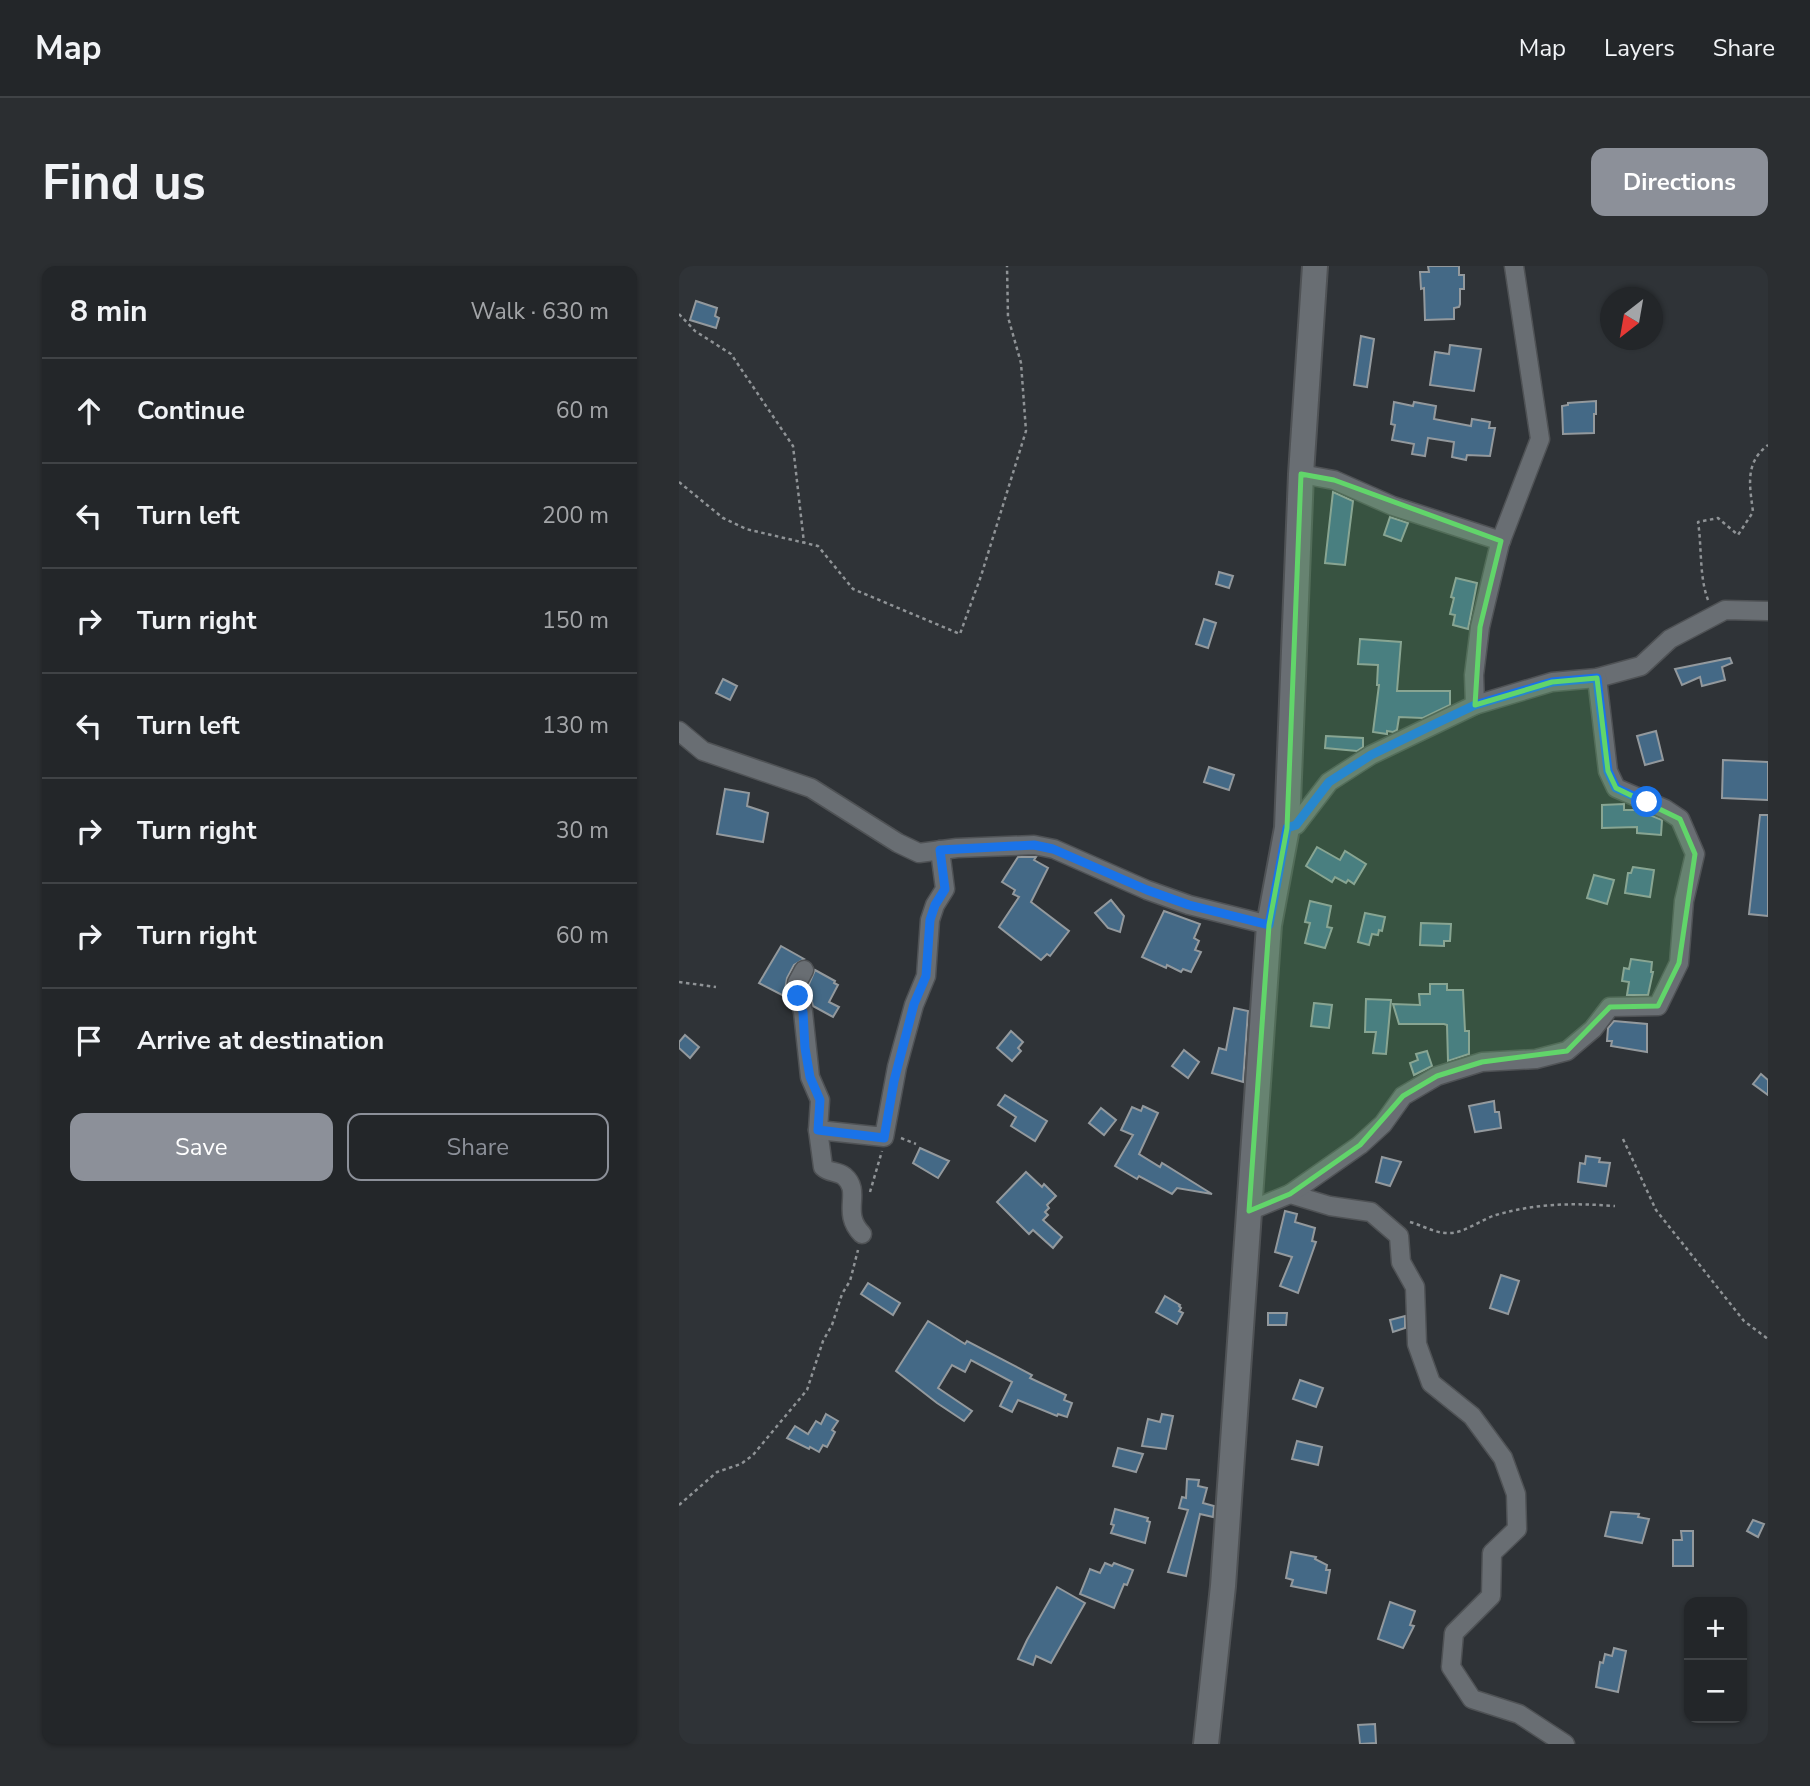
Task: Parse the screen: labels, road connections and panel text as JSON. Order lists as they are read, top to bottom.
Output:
{
  "north": "bottom left",
  "page": {
    "header": "Map",
    "nav": ["Map", "Layers", "Share"],
    "buttons": [
      "Directions",
      ["Save", "Share"]
    ],
    "title": "Find us",
    "heading": ["8 min", "Walk · 630 m"],
    "list": [
      ["Continue", "60 m"],
      ["Turn left", "200 m"],
      ["Turn right", "150 m"],
      ["Turn left", "130 m"],
      ["Turn right", "30 m"],
      ["Turn right", "60 m"],
      "Arrive at destination"
    ],
    "map_buttons": ["+", "−"]
  }
}
